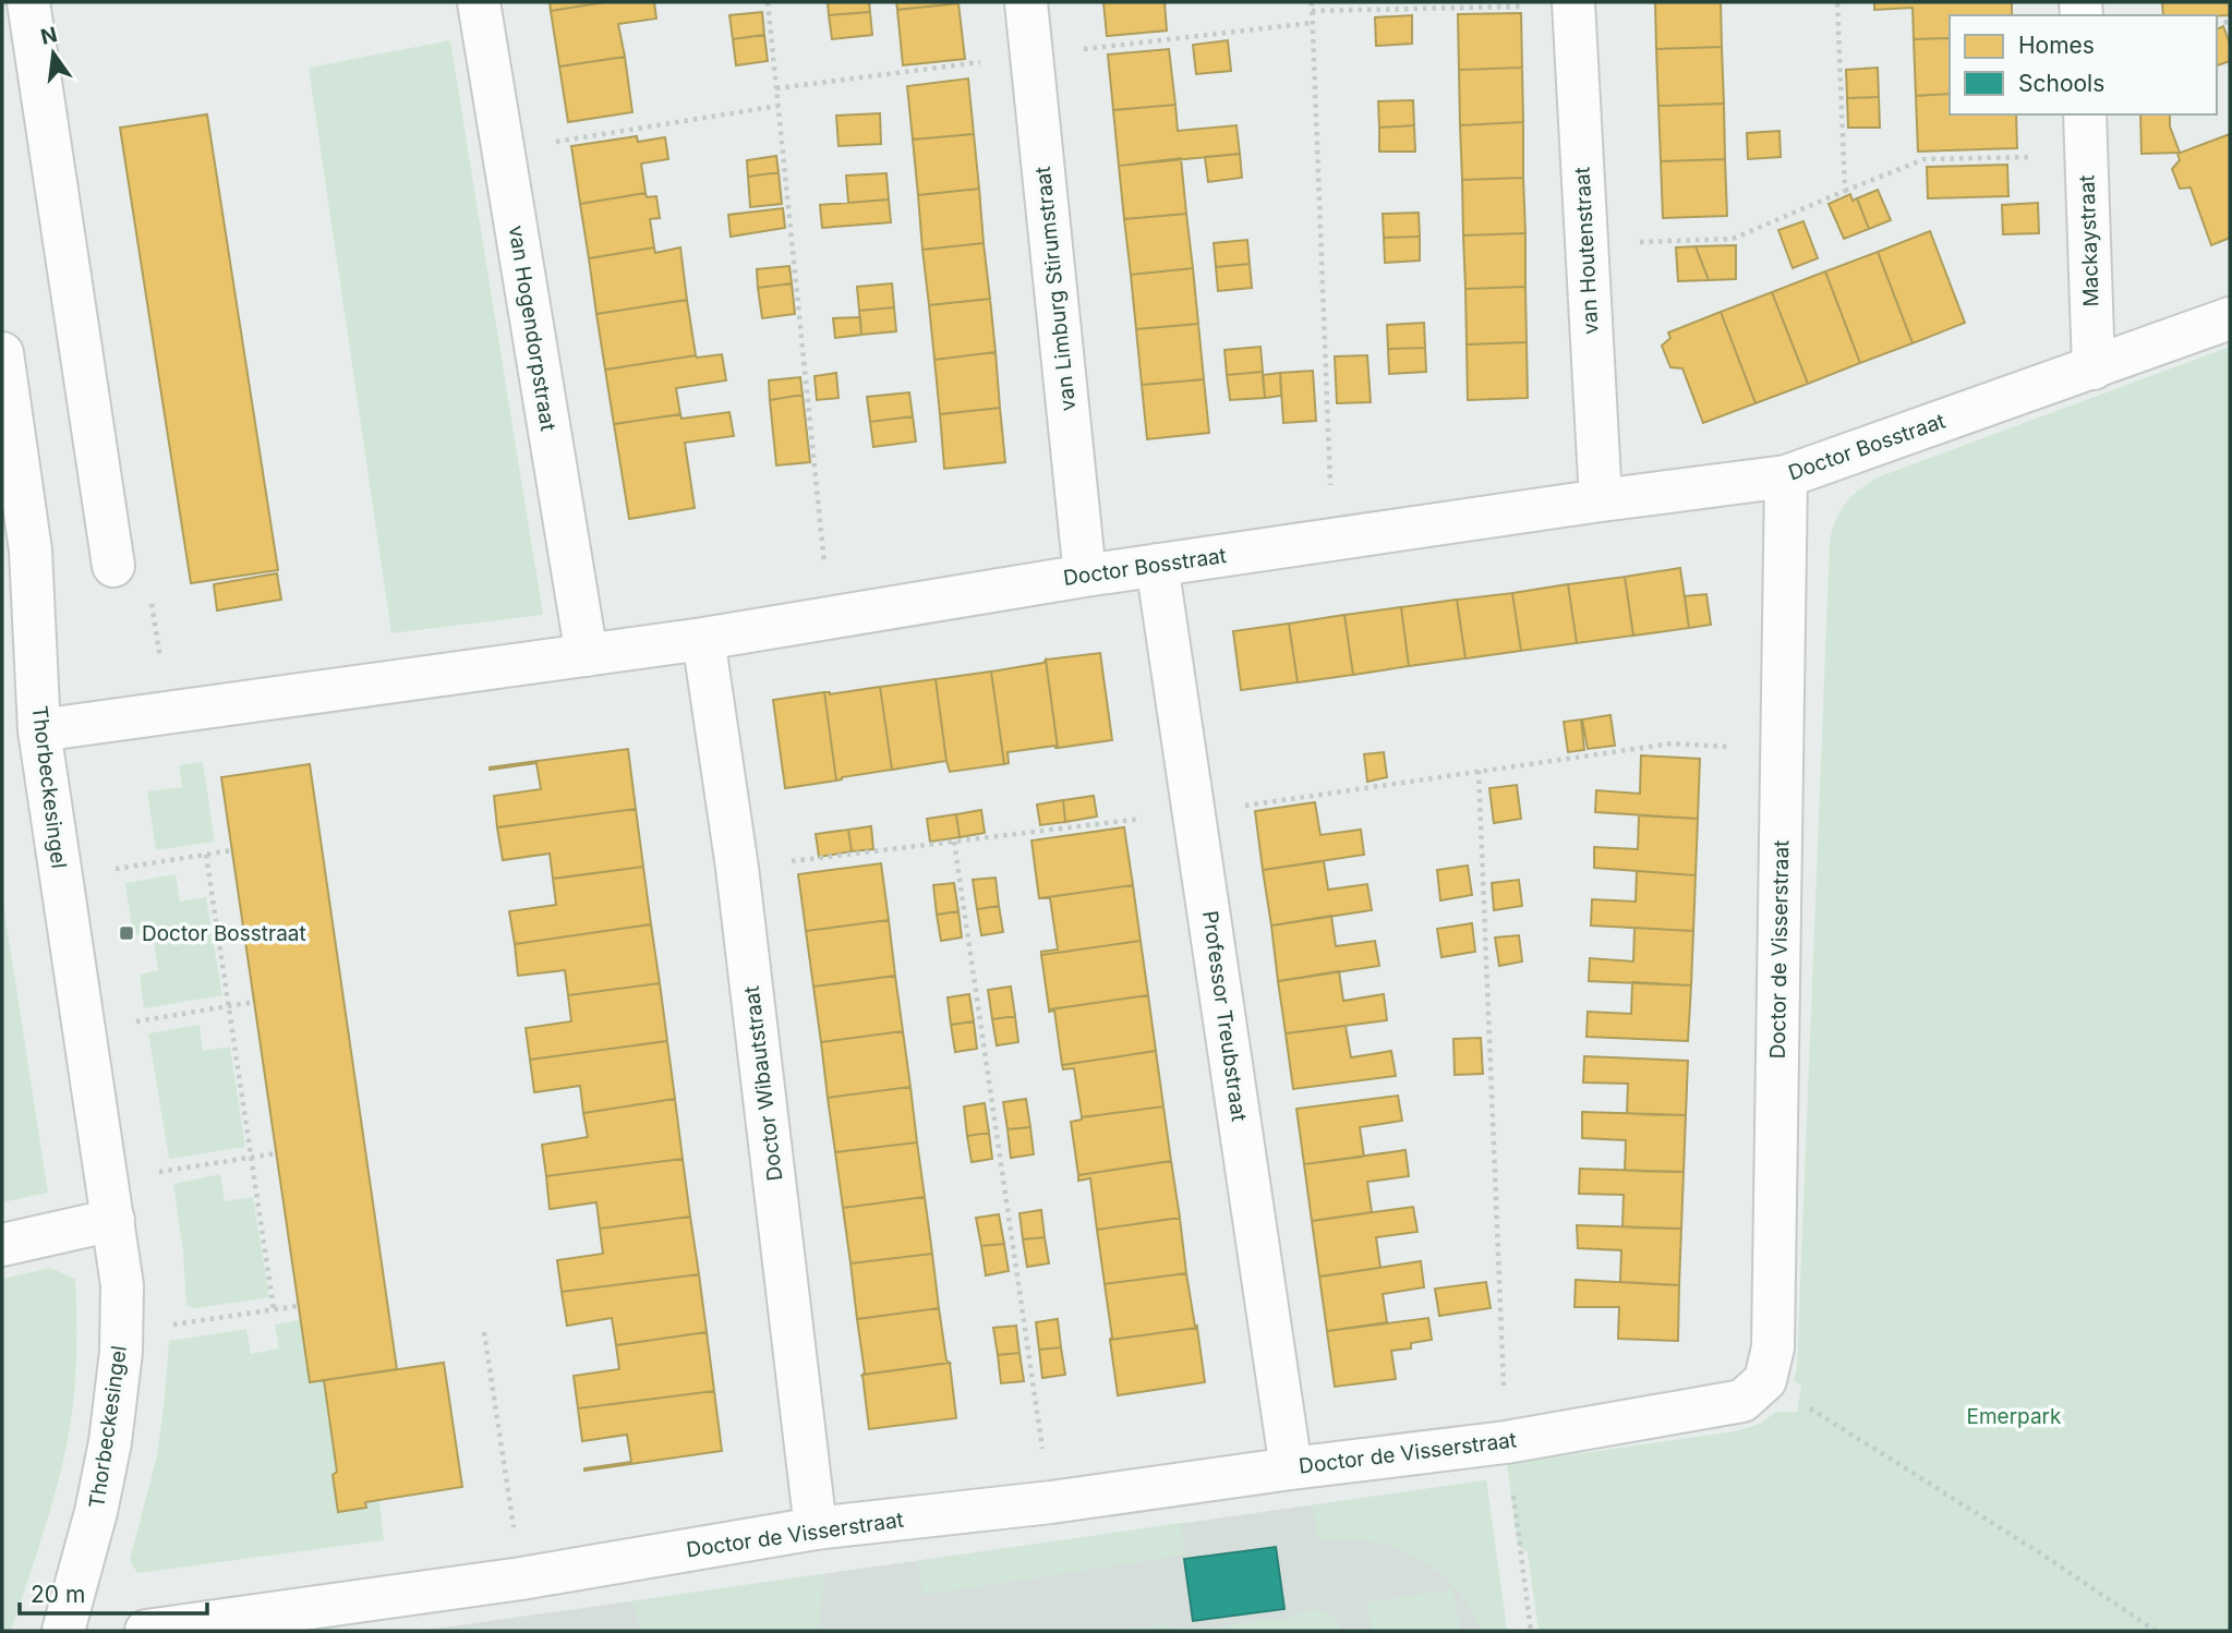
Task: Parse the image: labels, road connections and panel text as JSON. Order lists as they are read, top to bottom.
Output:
{
  "streets": {
    "street": [
      "Mackaystraat",
      "van Houtenstraat",
      "van Limburg Stirumstraat",
      "van Hogendorpstraat",
      "Doctor Bosstraat",
      "Thorbeckesingel",
      "Doctor de Visserstraat",
      "Professor Treubstraat",
      "Doctor Wibautstraat"
    ]
  },
  "crossings": [
    ["Mackaystraat", "Doctor Bosstraat"],
    ["van Houtenstraat", "Doctor Bosstraat"],
    ["van Limburg Stirumstraat", "Doctor Bosstraat"],
    ["van Hogendorpstraat", "Doctor Bosstraat"],
    ["Doctor Bosstraat", "Thorbeckesingel"],
    ["Doctor Bosstraat", "Doctor de Visserstraat"],
    ["Doctor Bosstraat", "Professor Treubstraat"],
    ["Doctor Bosstraat", "Doctor Wibautstraat"],
    ["Doctor de Visserstraat", "Professor Treubstraat"],
    ["Doctor de Visserstraat", "Doctor Wibautstraat"]
  ],
  "parks": ["Emerpark"],
  "places": {
    "transit": ["Doctor Bosstraat"]
  },
  "legend": ["Homes", "Schools"],
  "scale_bar": "20 m",
  "north": "top"
}
